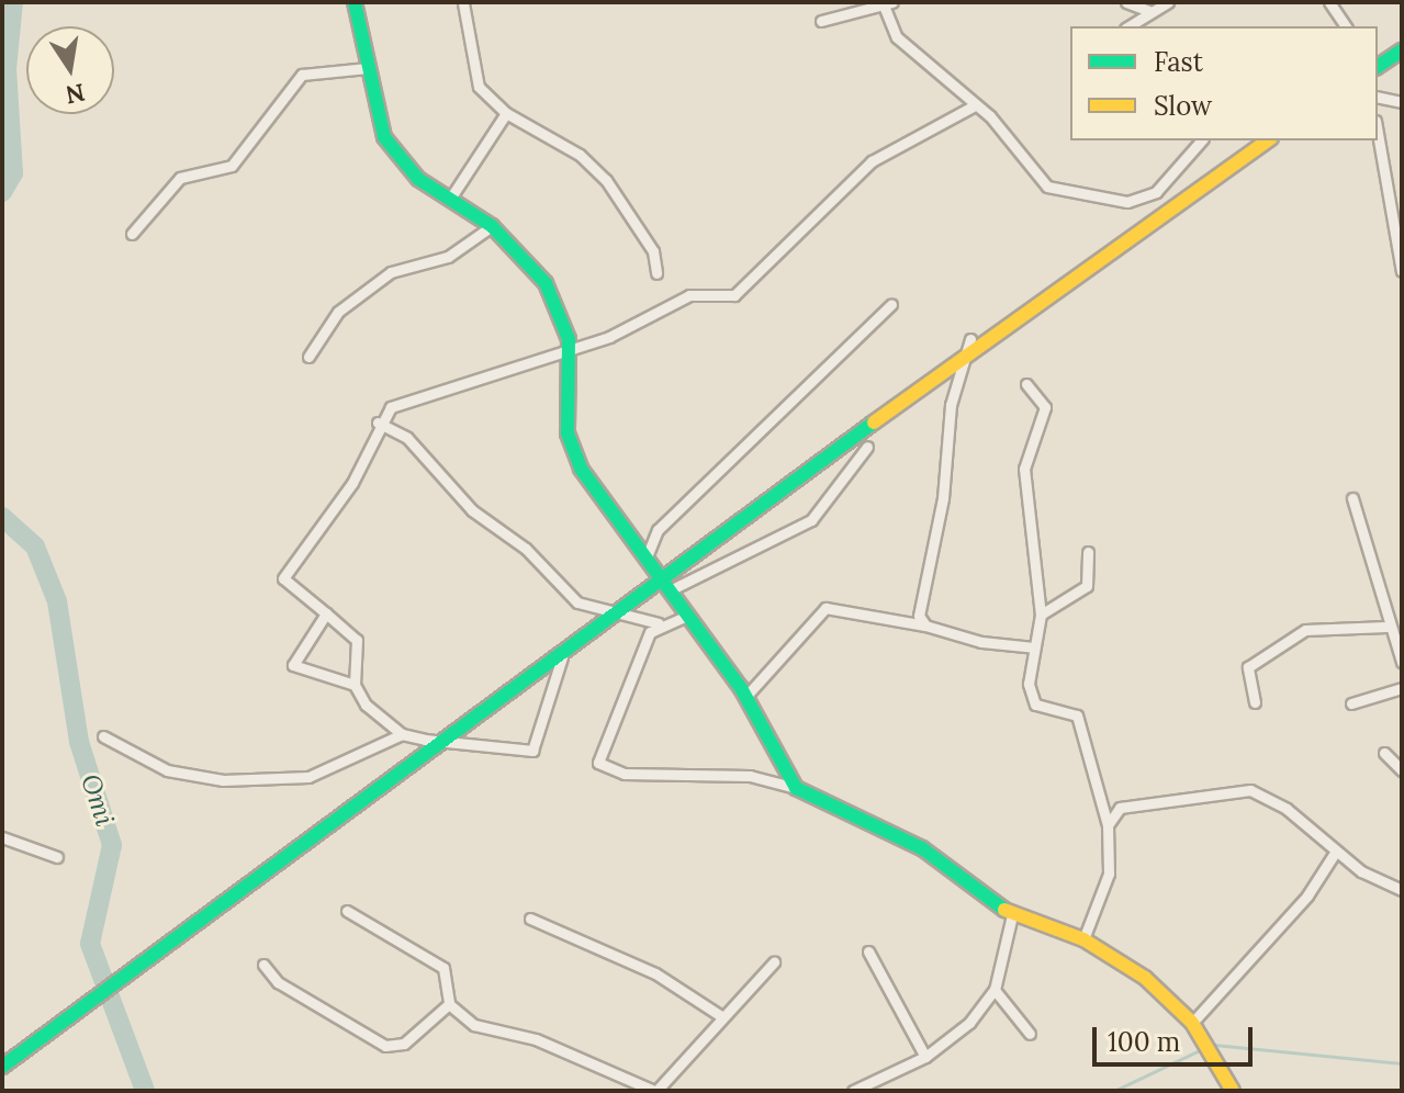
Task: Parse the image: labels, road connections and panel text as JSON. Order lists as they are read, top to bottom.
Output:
{
  "water": ["Omi"],
  "legend": ["Fast", "Slow"],
  "scale_bar": "100 m",
  "north": "bottom"
}
